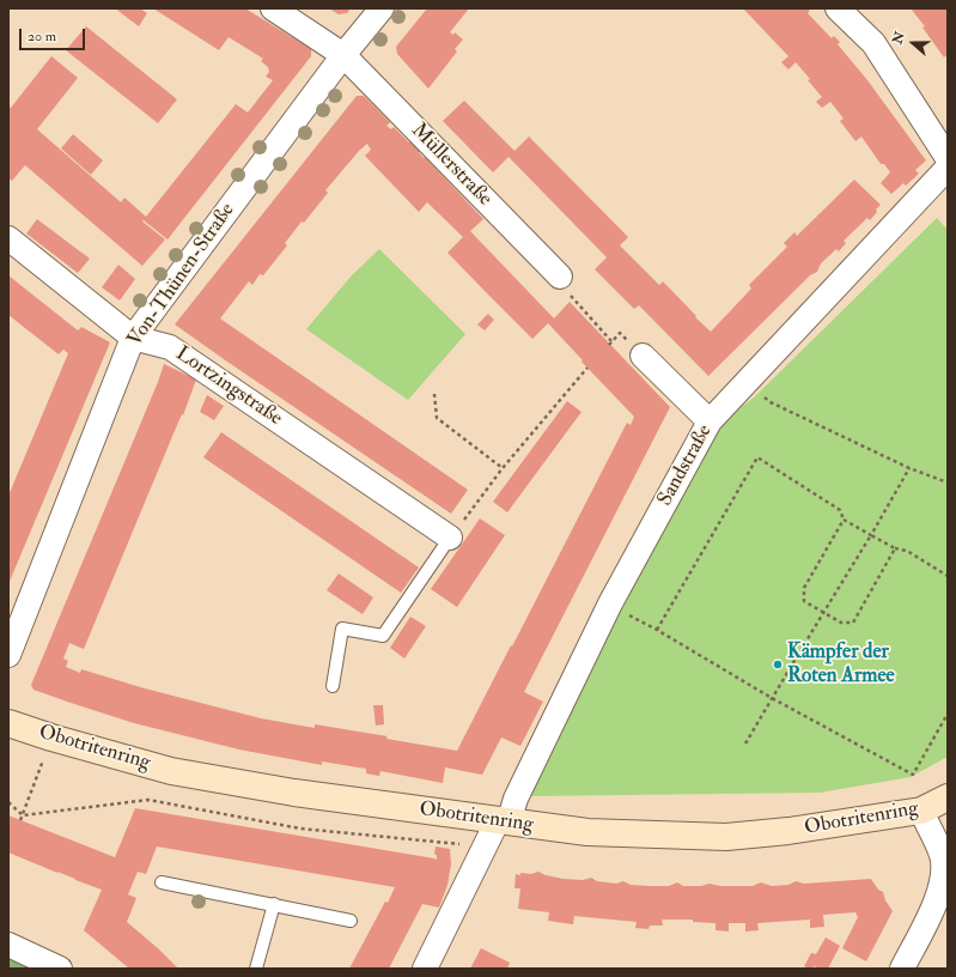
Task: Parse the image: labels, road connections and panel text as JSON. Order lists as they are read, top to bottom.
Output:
{
  "streets": {
    "street": [
      "Müllerstraße",
      "Von-Thünen-Straße",
      "Lortzingstraße",
      "Sandstraße",
      "Obotritenring"
    ]
  },
  "crossings": [
    ["Müllerstraße", "Von-Thünen-Straße"],
    ["Von-Thünen-Straße", "Lortzingstraße"],
    ["Sandstraße", "Obotritenring"]
  ],
  "places": ["Kämpfer der Roten Armee"],
  "scale_bar": "20 m",
  "north": "left"
}
